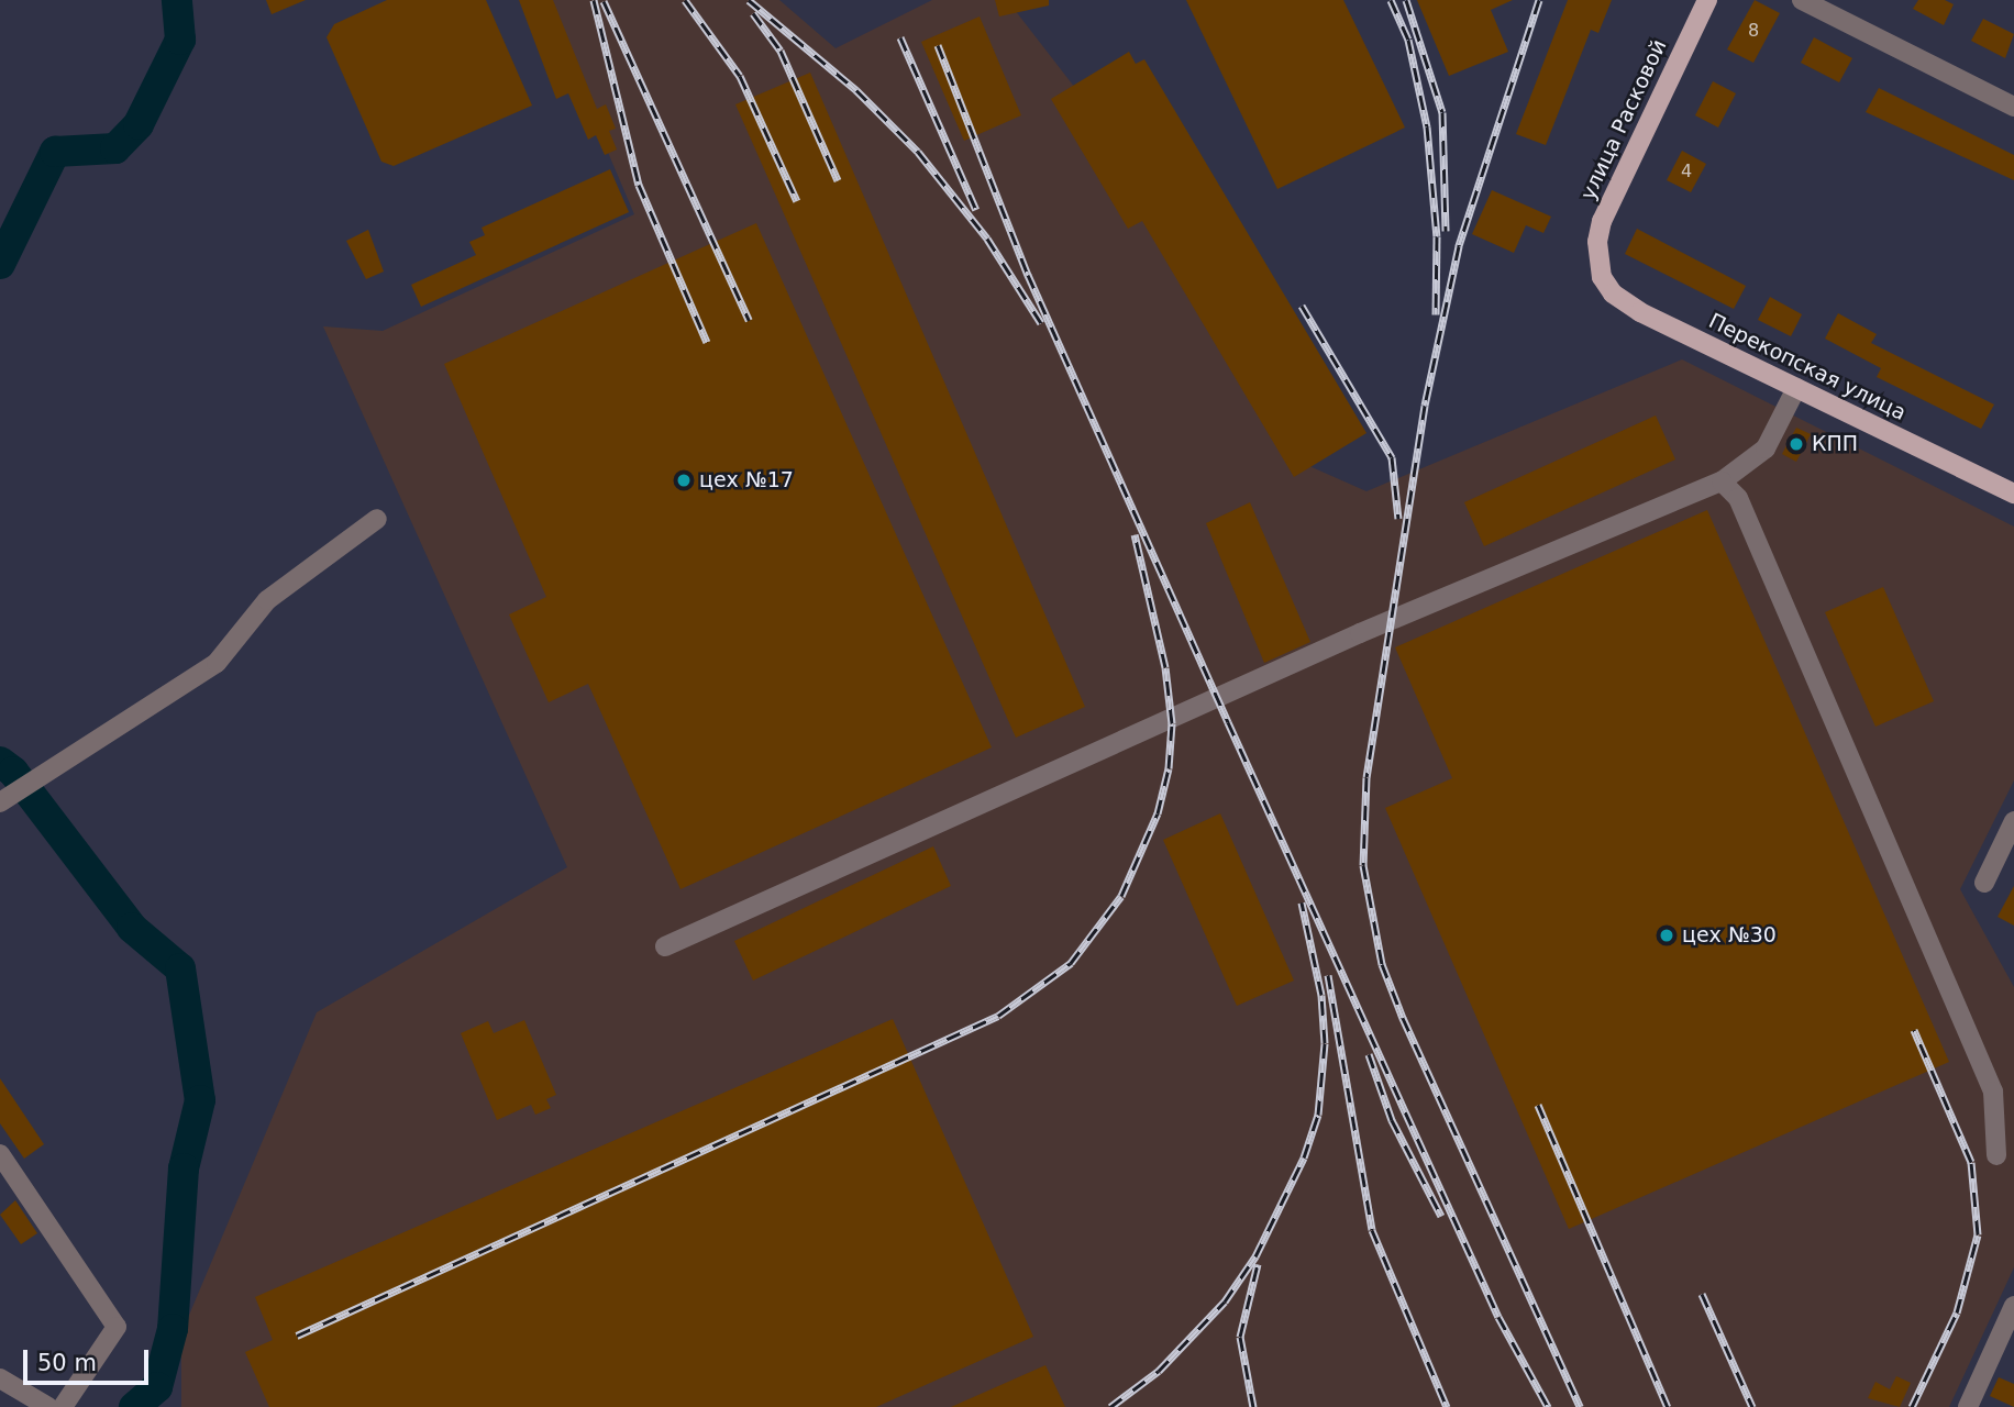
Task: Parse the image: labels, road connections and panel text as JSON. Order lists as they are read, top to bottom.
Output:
{
  "streets": {
    "main road": ["улица Расковой", "Перекопская улица"]
  },
  "crossings": [
    ["улица Расковой", "Перекопская улица"]
  ],
  "places": ["КПП", "цех №17", "цех №30"],
  "house_numbers": ["8", "4"],
  "scale_bar": "50 m"
}
